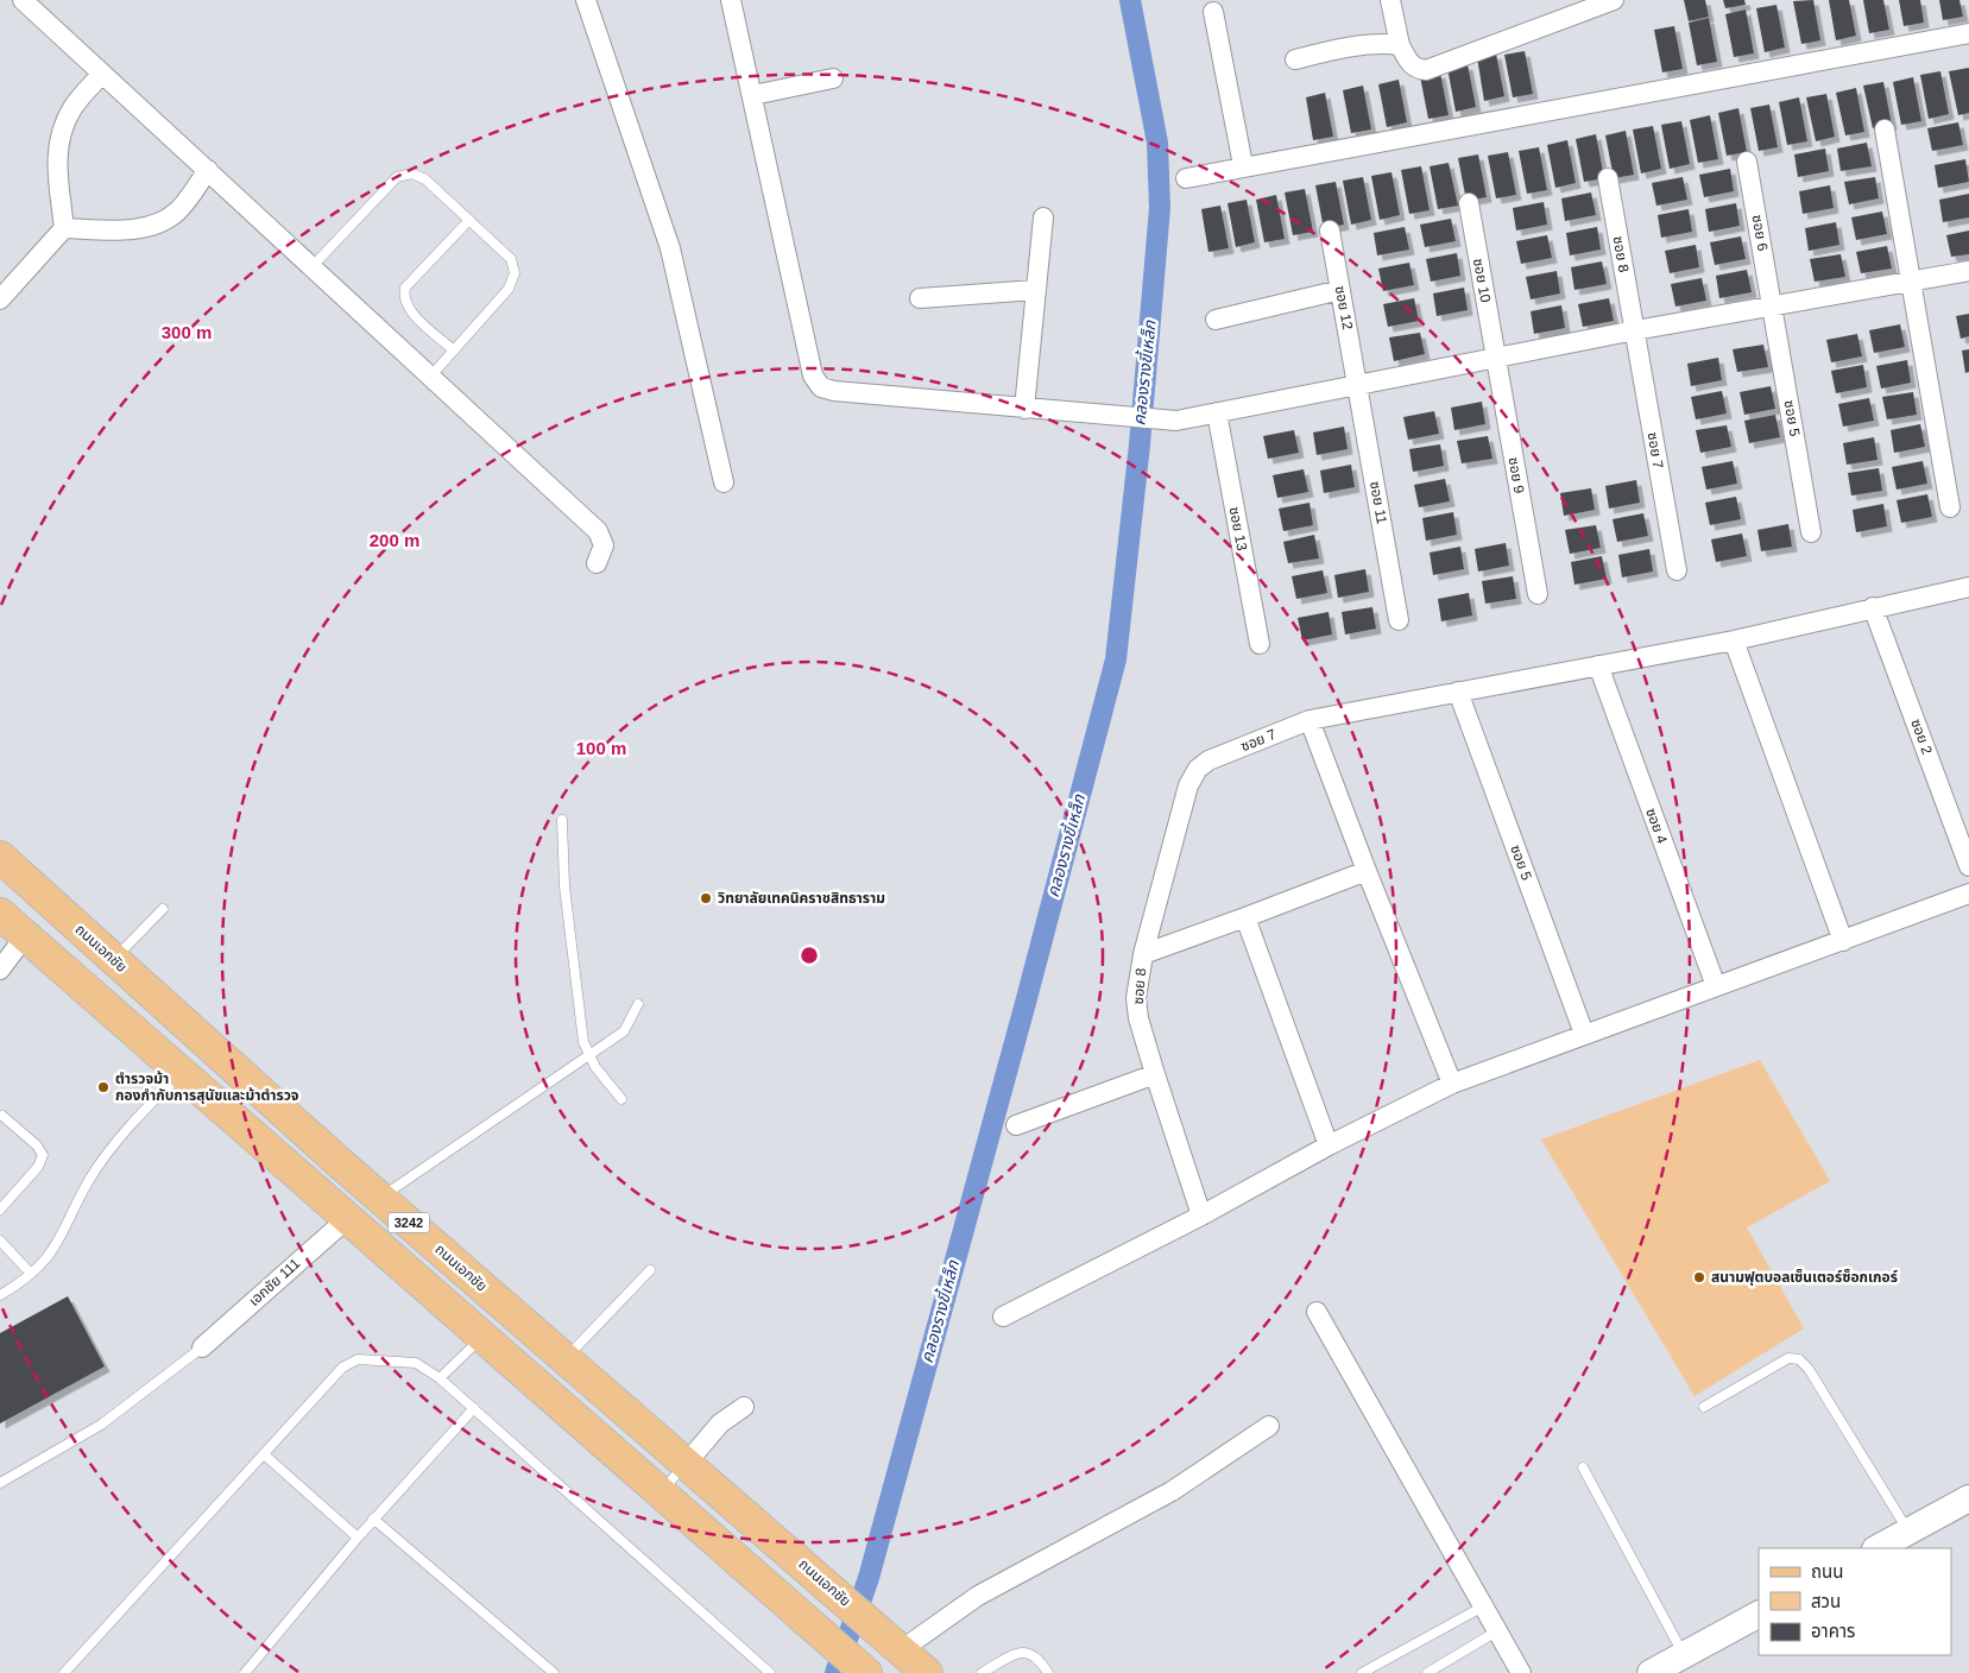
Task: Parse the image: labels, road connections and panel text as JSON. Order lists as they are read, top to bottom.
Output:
{
  "streets": {
    "main road": ["ถนนเอกชัย", "3242"],
    "street": [
      "ซอย 6",
      "ซอย 8",
      "ซอย 10",
      "ซอย 12",
      "ซอย 5",
      "ซอย 7",
      "ซอย 9",
      "ซอย 11",
      "ซอย 13",
      "ซอย 2",
      "ซอย 4",
      "เอกชัย 111"
    ]
  },
  "crossings": [
    ["ซอย 6", "ซอย 5"],
    ["ซอย 8", "ซอย 7"],
    ["ซอย 10", "ซอย 9"],
    ["ซอย 12", "ซอย 11"],
    ["ซอย 5", "ซอย 7"],
    ["ซอย 7", "ซอย 2"],
    ["ซอย 7", "ซอย 4"],
    ["3242", "เอกชัย 111"]
  ],
  "water": ["คลองรางขี้เหล็ก"],
  "places": ["วิทยาลัยเทคนิคราชสิทธาราม", "ตำรวจม้า กองกำกับการสุนัขและม้าตำรวจ", "สนามฟุตบอลเซ็นเตอร์ซ็อกเกอร์"],
  "legend": ["ถนน", "สวน", "อาคาร"],
  "rings": ["300 m", "200 m", "100 m"]
}
